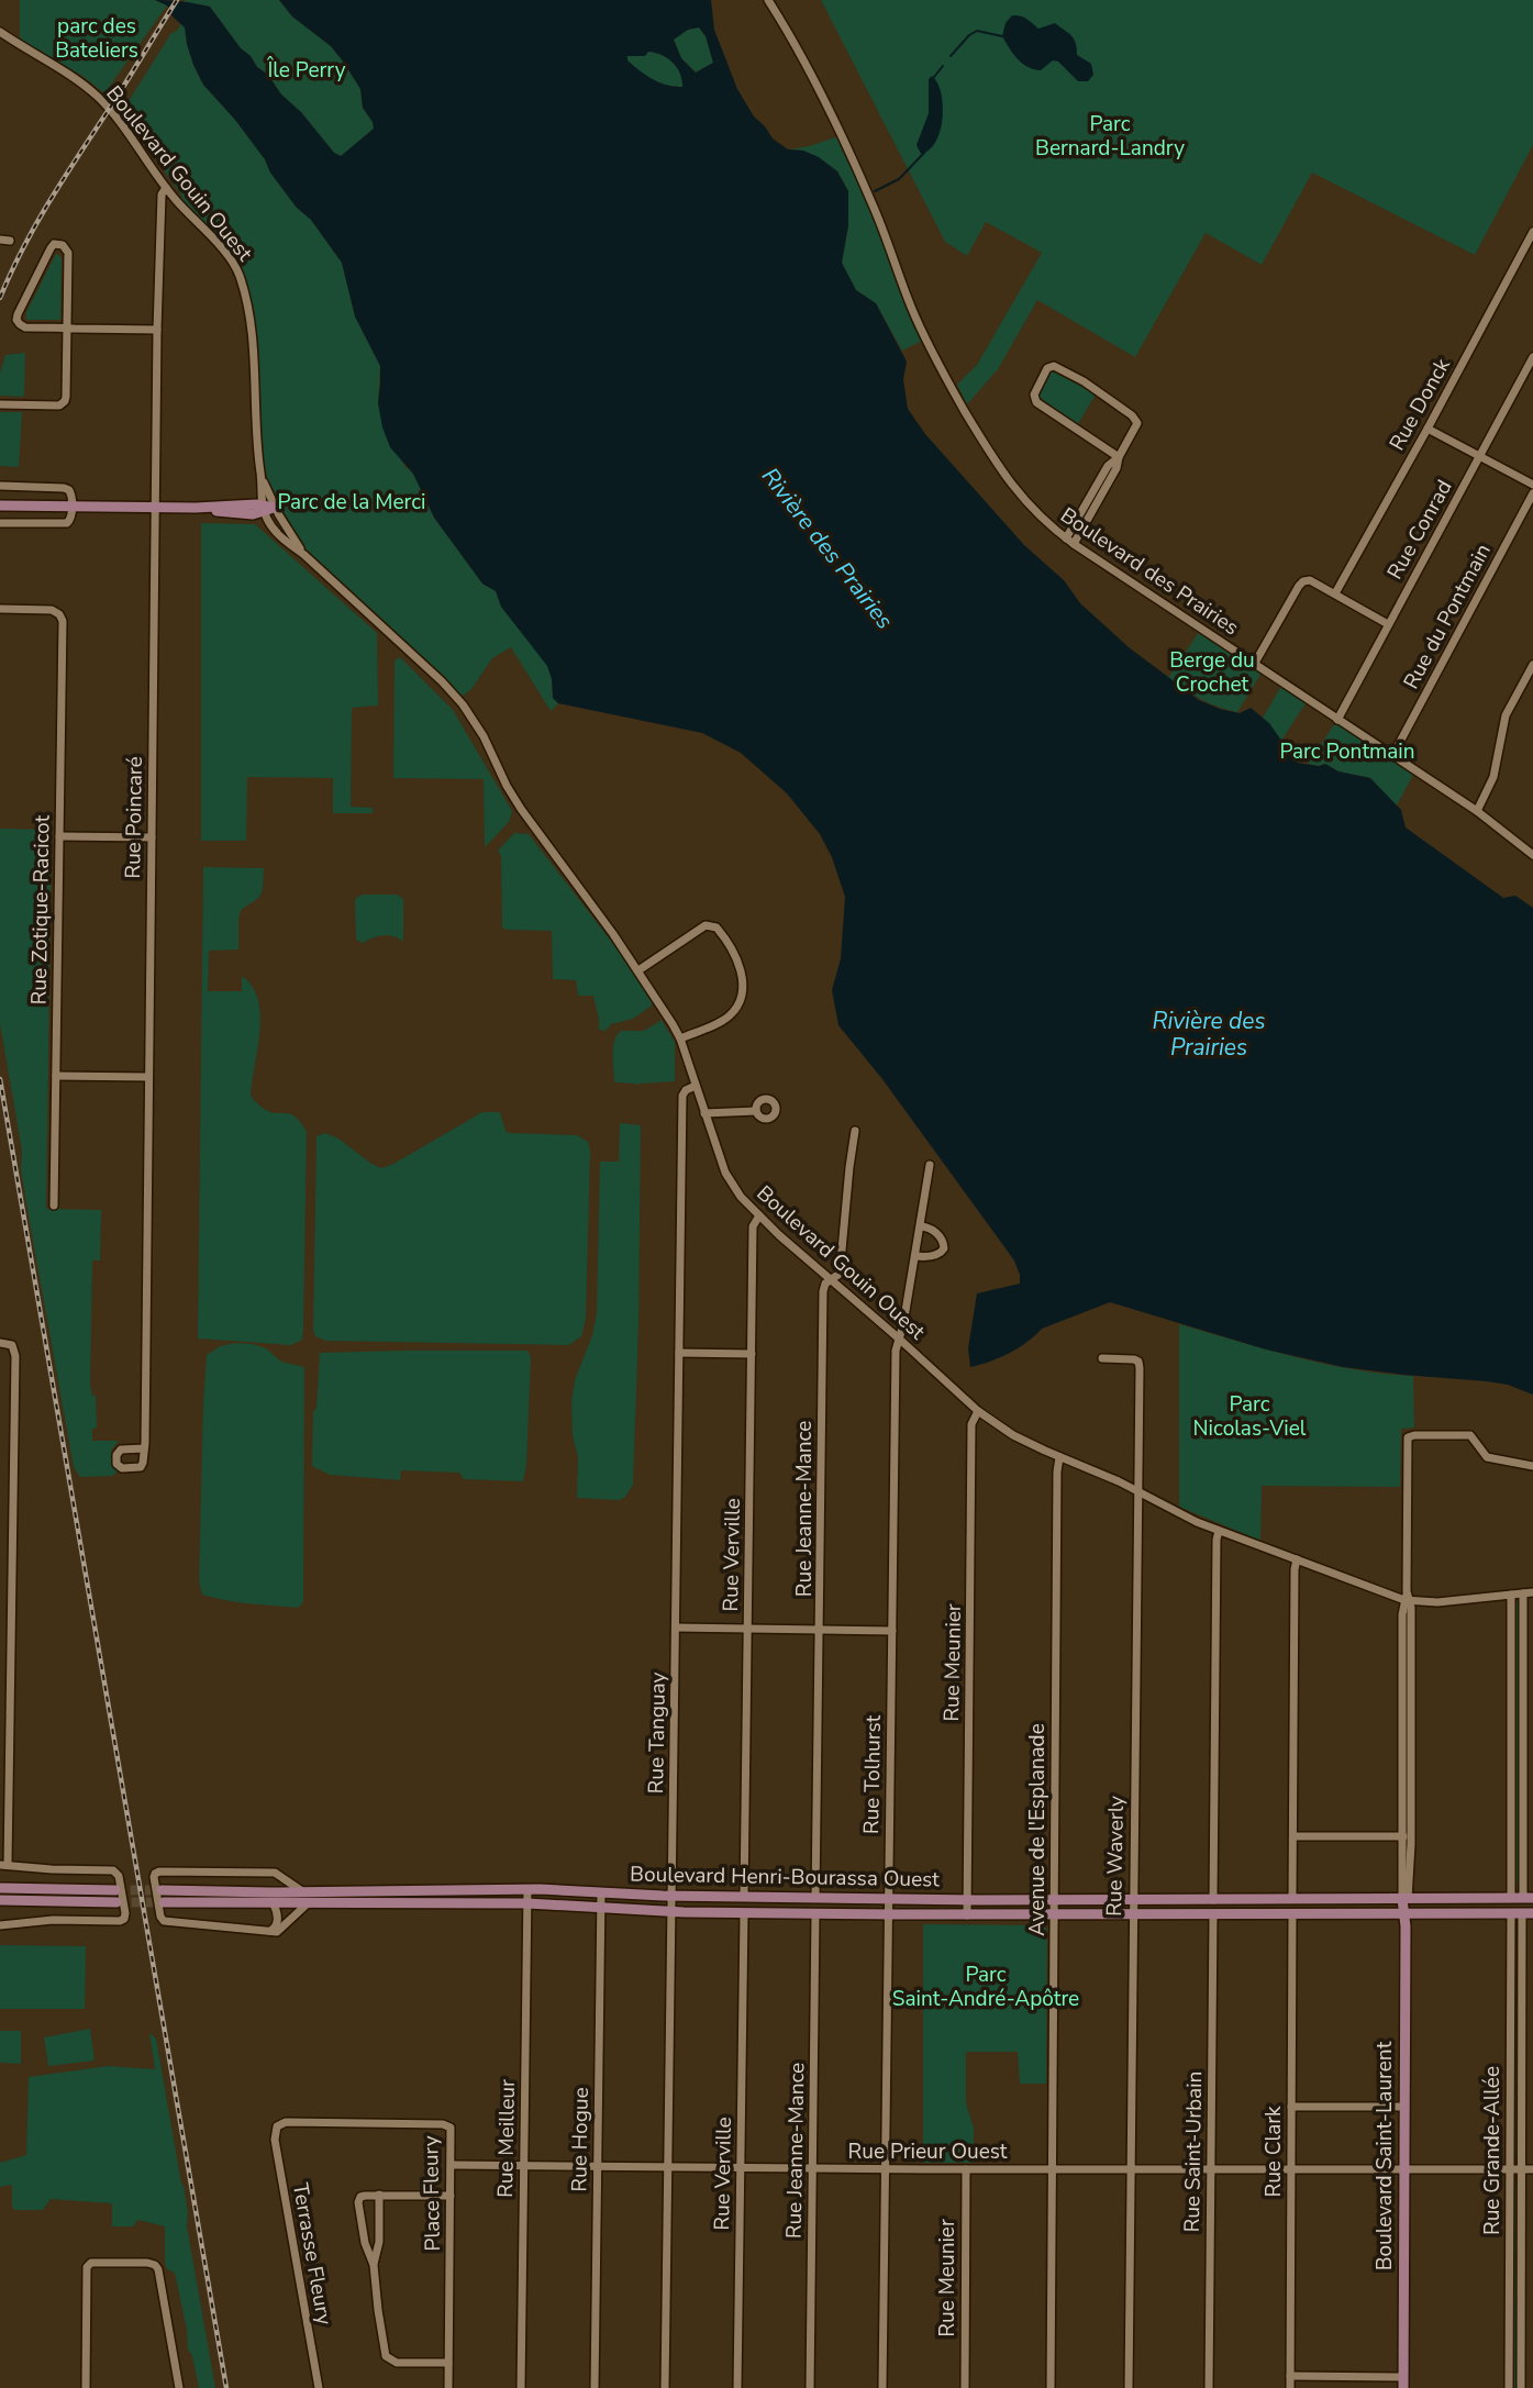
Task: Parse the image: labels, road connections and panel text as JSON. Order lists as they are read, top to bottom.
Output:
{
  "streets": {
    "main road": ["Boulevard Henri-Bourassa Ouest", "Boulevard Saint-Laurent"],
    "street": [
      "Boulevard Gouin Ouest",
      "Rue Donck",
      "Rue Conrad",
      "Boulevard des Prairies",
      "Rue du Pontmain",
      "Rue Poincaré",
      "Rue Zotique-Racicot",
      "Rue Jeanne-Mance",
      "Rue Verville",
      "Rue Meunier",
      "Rue Tanguay",
      "Rue Tolhurst",
      "Avenue de l'Esplanade",
      "Rue Waverly",
      "Rue Meilleur",
      "Rue Hogue",
      "Rue Grande-Allée",
      "Rue Prieur Ouest",
      "Rue Saint-Urbain",
      "Rue Clark",
      "Place Fleury",
      "Terrasse Fleury"
    ]
  },
  "crossings": [
    ["Boulevard Gouin Ouest", "Rue Poincaré"],
    ["Boulevard Gouin Ouest", "Rue Jeanne-Mance"],
    ["Boulevard Gouin Ouest", "Rue Verville"],
    ["Boulevard Gouin Ouest", "Rue Meunier"],
    ["Boulevard Gouin Ouest", "Rue Tanguay"],
    ["Boulevard Gouin Ouest", "Rue Tolhurst"],
    ["Boulevard Gouin Ouest", "Avenue de l'Esplanade"],
    ["Boulevard Gouin Ouest", "Rue Waverly"],
    ["Boulevard Gouin Ouest", "Boulevard Saint-Laurent"],
    ["Rue Conrad", "Boulevard des Prairies"],
    ["Boulevard des Prairies", "Rue du Pontmain"],
    ["Rue Jeanne-Mance", "Boulevard Henri-Bourassa Ouest"],
    ["Rue Jeanne-Mance", "Rue Prieur Ouest"],
    ["Rue Verville", "Boulevard Henri-Bourassa Ouest"],
    ["Rue Verville", "Rue Prieur Ouest"],
    ["Rue Meunier", "Boulevard Henri-Bourassa Ouest"],
    ["Rue Meunier", "Rue Prieur Ouest"],
    ["Rue Tanguay", "Boulevard Henri-Bourassa Ouest"],
    ["Rue Tanguay", "Rue Prieur Ouest"],
    ["Rue Tolhurst", "Boulevard Henri-Bourassa Ouest"],
    ["Rue Tolhurst", "Rue Prieur Ouest"],
    ["Avenue de l'Esplanade", "Boulevard Henri-Bourassa Ouest"],
    ["Avenue de l'Esplanade", "Rue Prieur Ouest"],
    ["Rue Waverly", "Boulevard Henri-Bourassa Ouest"],
    ["Rue Waverly", "Rue Prieur Ouest"],
    ["Boulevard Henri-Bourassa Ouest", "Rue Meilleur"],
    ["Boulevard Henri-Bourassa Ouest", "Rue Hogue"],
    ["Boulevard Henri-Bourassa Ouest", "Rue Grande-Allée"],
    ["Boulevard Henri-Bourassa Ouest", "Rue Saint-Urbain"],
    ["Boulevard Henri-Bourassa Ouest", "Rue Clark"],
    ["Boulevard Henri-Bourassa Ouest", "Boulevard Saint-Laurent"],
    ["Rue Meilleur", "Rue Prieur Ouest"],
    ["Rue Hogue", "Rue Prieur Ouest"],
    ["Rue Grande-Allée", "Rue Prieur Ouest"],
    ["Rue Prieur Ouest", "Rue Saint-Urbain"],
    ["Rue Prieur Ouest", "Rue Clark"],
    ["Rue Prieur Ouest", "Boulevard Saint-Laurent"],
    ["Rue Prieur Ouest", "Place Fleury"],
    ["Place Fleury", "Terrasse Fleury"]
  ],
  "water": ["Rivière des Prairies"],
  "parks": [
    "parc des Bateliers",
    "Île Perry",
    "Parc Bernard-Landry",
    "Parc de la Merci",
    "Berge du Crochet",
    "Parc Pontmain",
    "Parc Nicolas-Viel",
    "Parc Saint-André-Apôtre"
  ]
}
